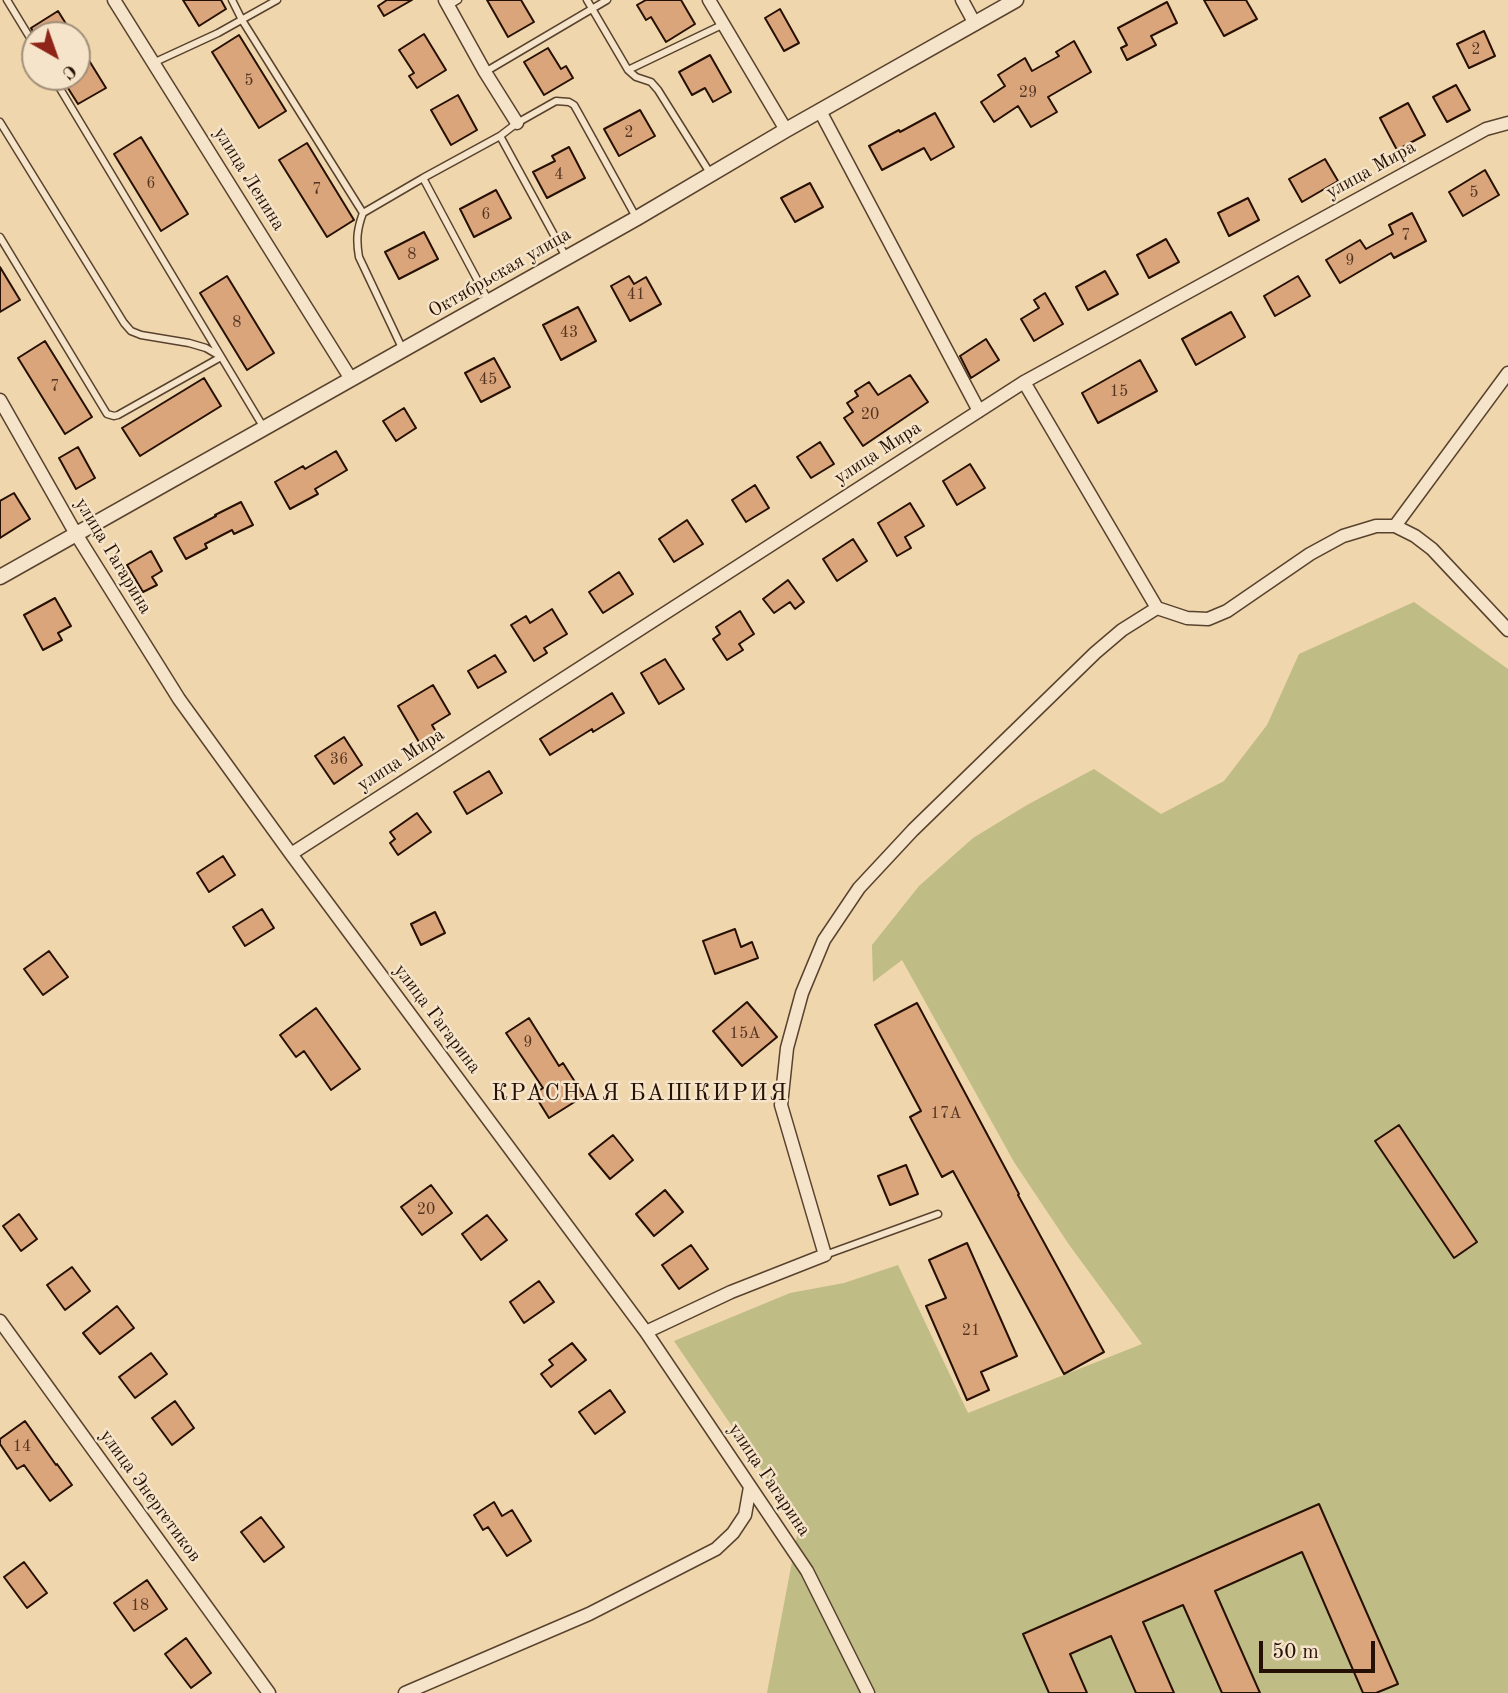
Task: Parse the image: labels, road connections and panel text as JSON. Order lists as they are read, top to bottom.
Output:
{
  "streets": {
    "street": [
      "улица Мира",
      "улица Ленина",
      "Октябрьская улица",
      "улица Гагарина",
      "улица Энергетиков"
    ]
  },
  "crossings": [
    ["улица Мира", "улица Гагарина"],
    ["улица Ленина", "Октябрьская улица"],
    ["Октябрьская улица", "улица Гагарина"]
  ],
  "districts": ["КРАСНАЯ БАШКИРИЯ"],
  "house_numbers": [
    "2",
    "5",
    "29",
    "2",
    "4",
    "6",
    "7",
    "5",
    "6",
    "7",
    "8",
    "9",
    "41",
    "8",
    "43",
    "45",
    "7",
    "15",
    "20",
    "36",
    "15А",
    "9",
    "17А",
    "20",
    "21",
    "14",
    "18"
  ],
  "scale_bar": "50 m",
  "north": "bottom right"
}
